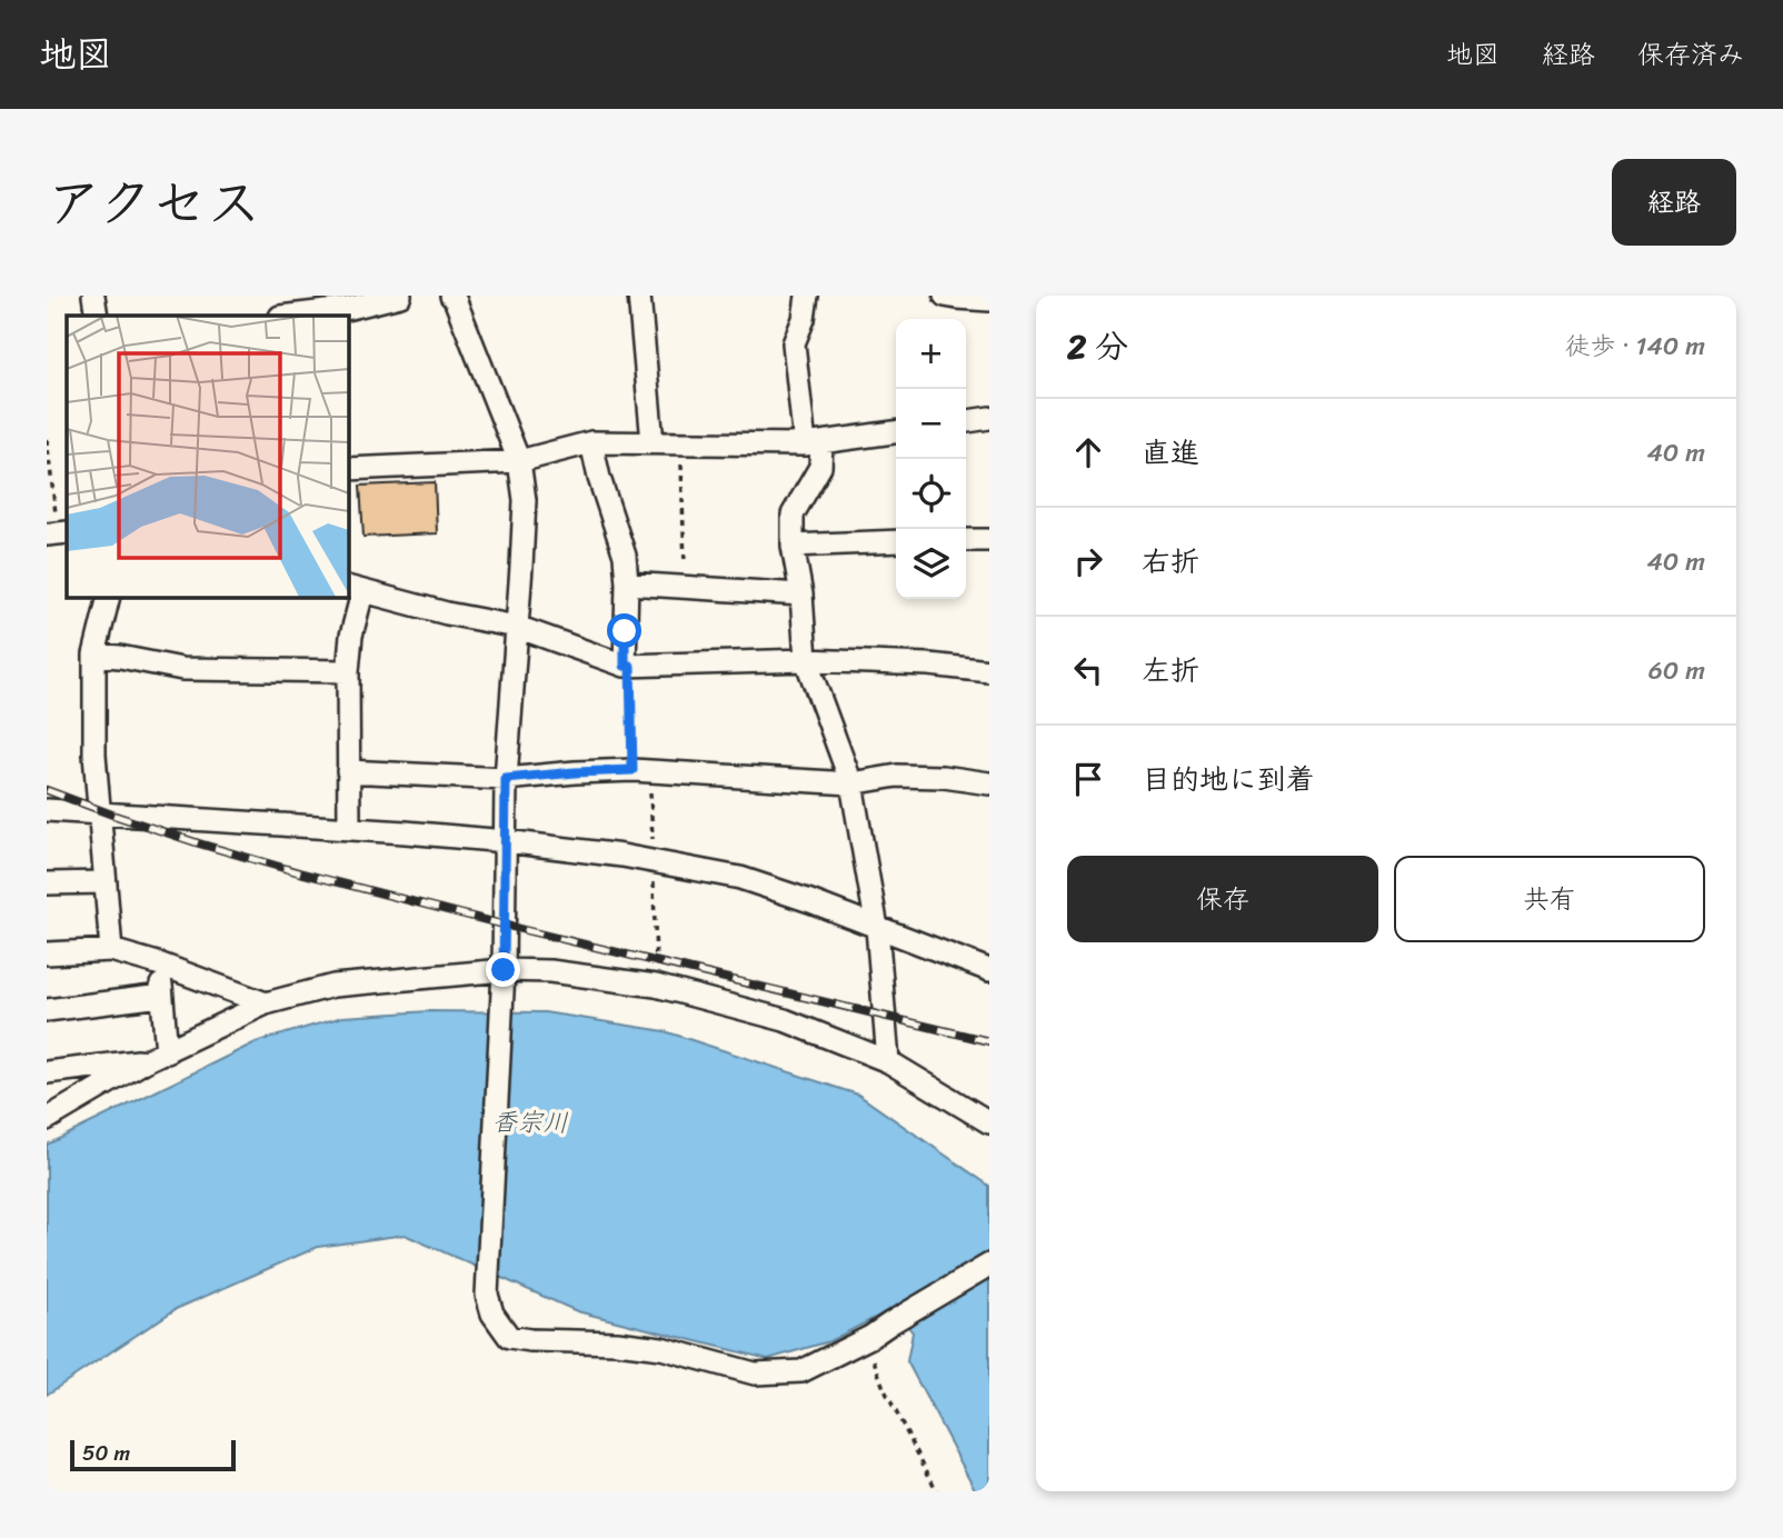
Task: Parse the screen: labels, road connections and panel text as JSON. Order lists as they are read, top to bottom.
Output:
{
  "water": ["香宗川"],
  "scale_bar": "50 m",
  "page": {
    "header": "地図",
    "nav": ["地図", "経路", "保存済み"],
    "title": "アクセス",
    "buttons": [
      "経路",
      ["保存", "共有"]
    ],
    "heading": ["2 分", "徒歩 · 140 m"],
    "map_buttons": ["+", "−"],
    "list": [
      ["直進", "40 m"],
      ["右折", "40 m"],
      ["左折", "60 m"],
      "目的地に到着"
    ],
    "scale": "50 m"
  }
}
